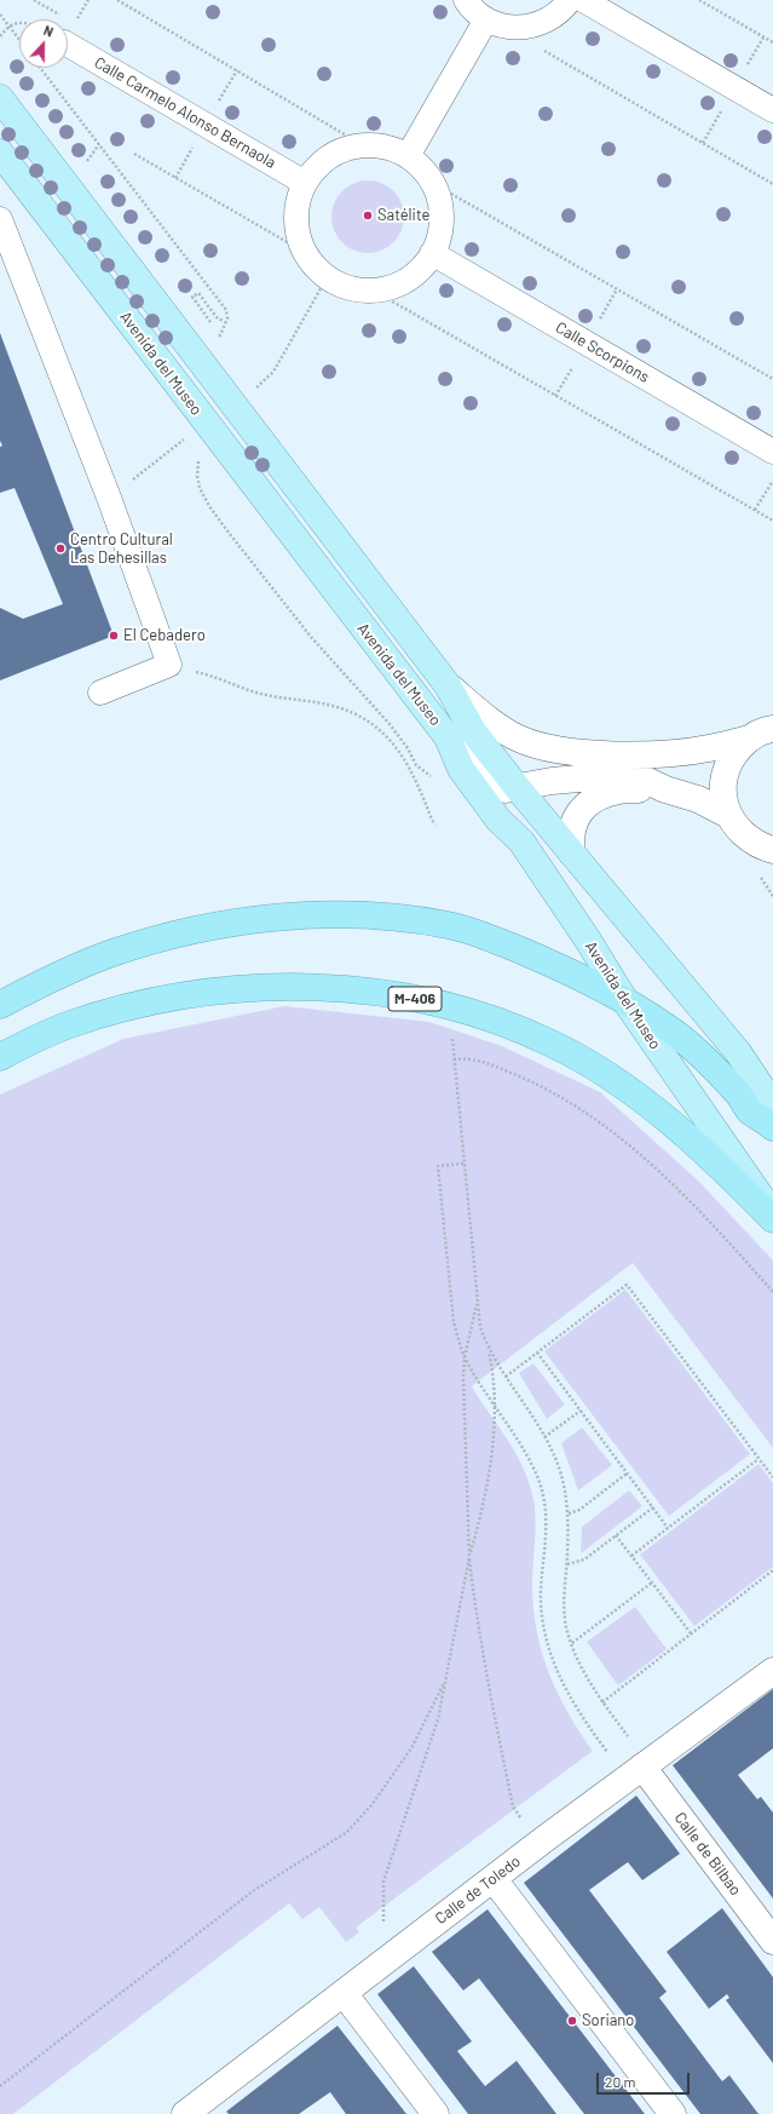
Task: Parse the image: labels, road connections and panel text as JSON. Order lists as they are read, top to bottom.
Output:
{
  "streets": {
    "highway": ["M-406"],
    "main road": ["Avenida del Museo"],
    "street": [
      "Calle Carmelo Alonso Bernaola",
      "Calle Scorpions",
      "Calle de Bilbao",
      "Calle de Toledo"
    ]
  },
  "crossings": [
    ["Calle Carmelo Alonso Bernaola", "Calle Scorpions"],
    ["Calle de Bilbao", "Calle de Toledo"]
  ],
  "places": [
    "Satélite",
    "Centro Cultural Las Dehesillas",
    "El Cebadero",
    "Soriano"
  ],
  "scale_bar": "20 m",
  "north": "top"
}
